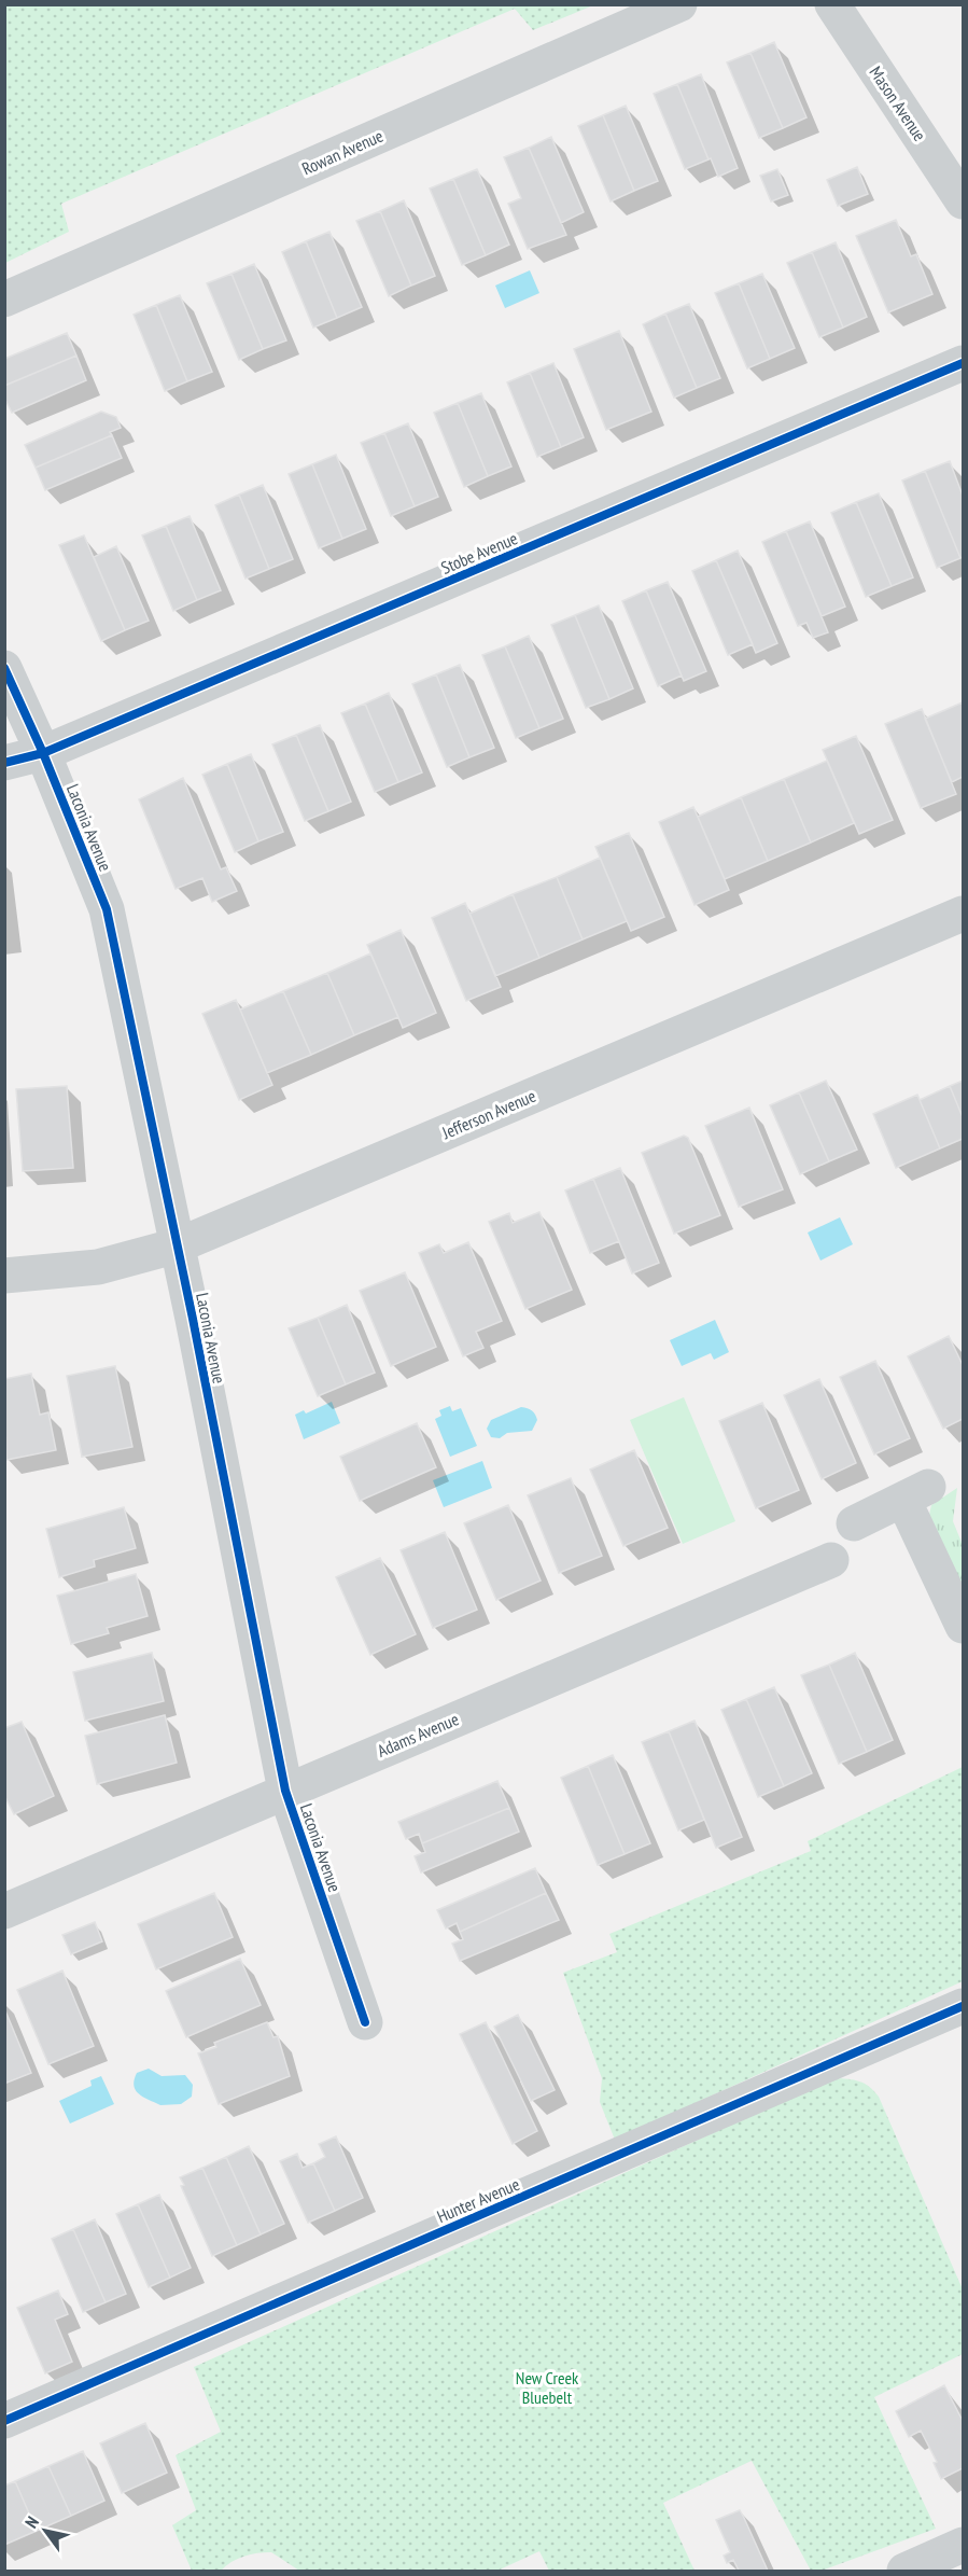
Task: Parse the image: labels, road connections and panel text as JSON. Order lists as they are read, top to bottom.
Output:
{
  "streets": {
    "street": [
      "Mason Avenue",
      "Rowan Avenue",
      "Stobe Avenue",
      "Laconia Avenue",
      "Jefferson Avenue",
      "Adams Avenue",
      "Hunter Avenue"
    ]
  },
  "crossings": [
    ["Stobe Avenue", "Laconia Avenue"],
    ["Laconia Avenue", "Jefferson Avenue"],
    ["Laconia Avenue", "Adams Avenue"]
  ],
  "parks": ["New Creek Bluebelt"],
  "north": "top left"
}
